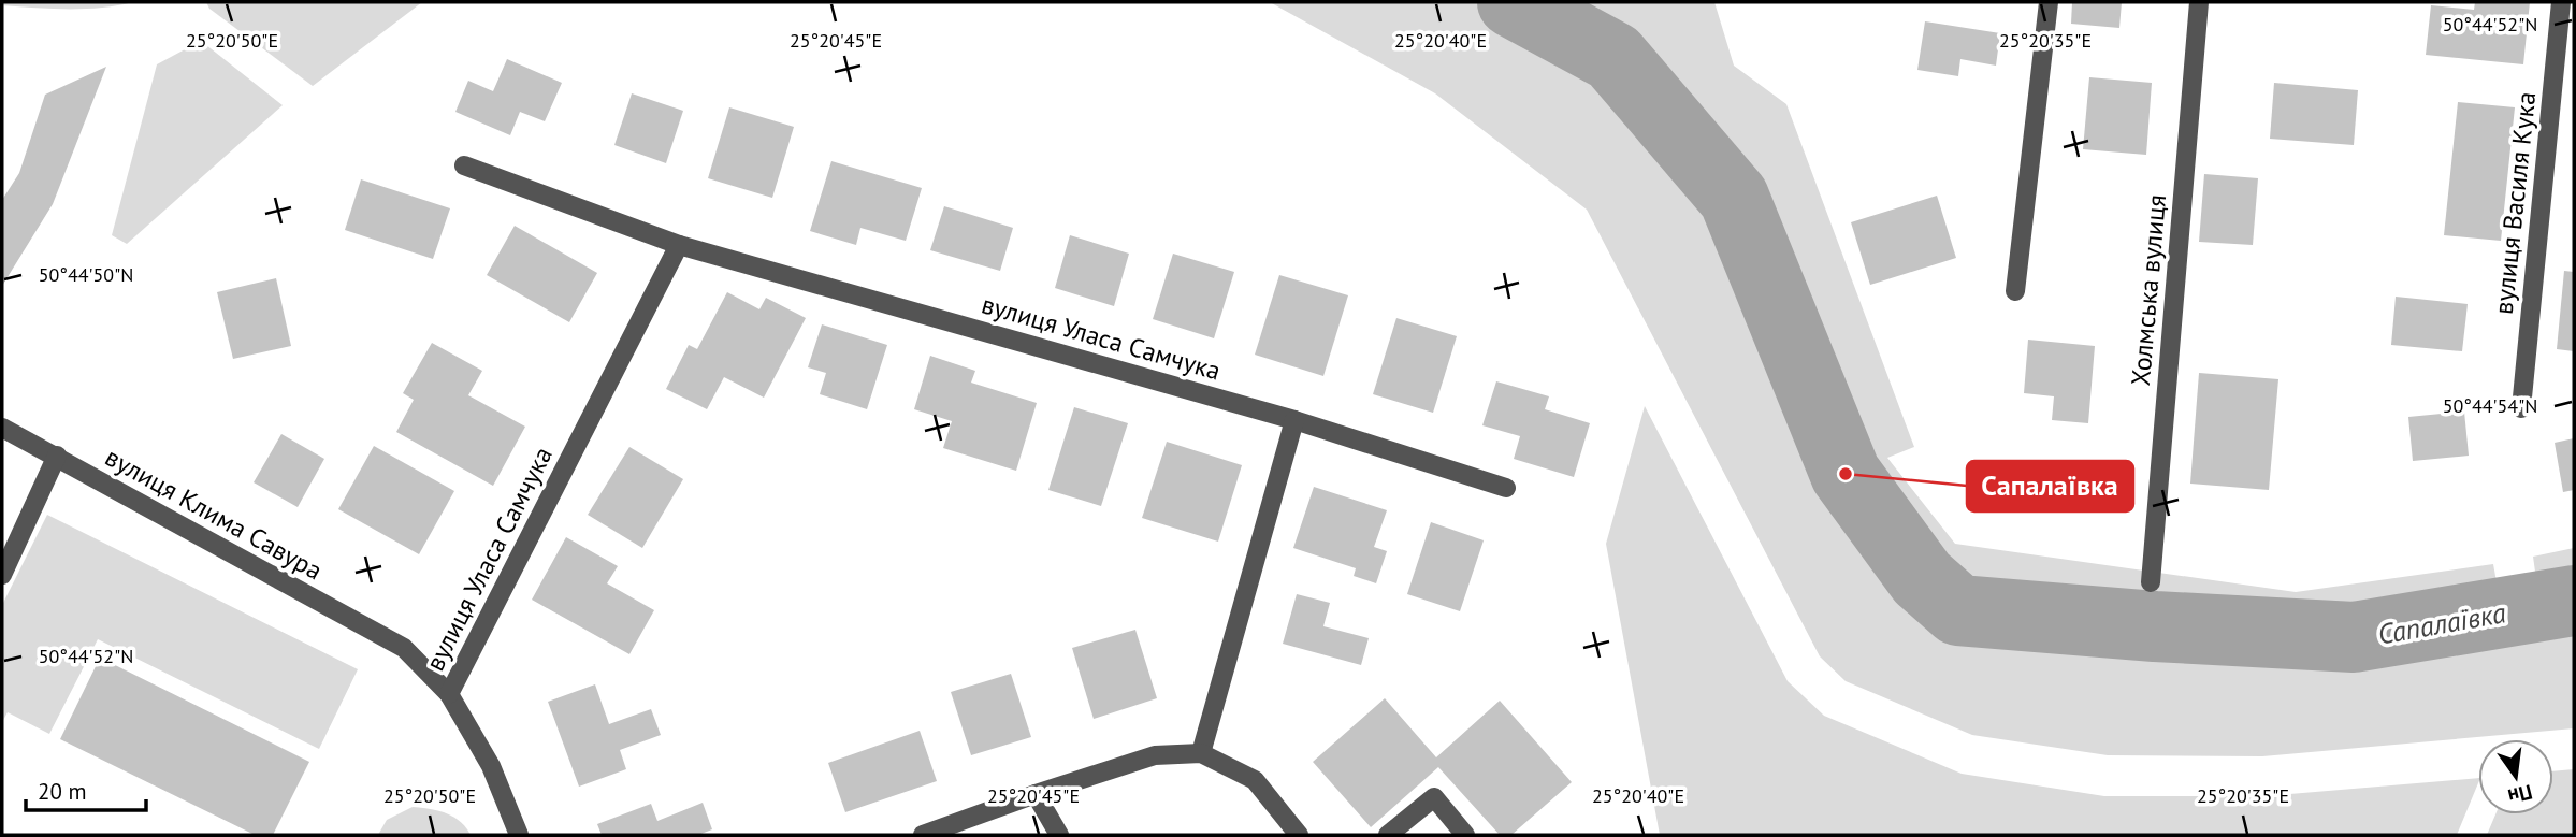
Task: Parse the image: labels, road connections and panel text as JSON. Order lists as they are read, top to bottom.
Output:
{
  "streets": {
    "street": [
      "вулиця Василя Кука",
      "Холмська вулиця",
      "вулиця Уласа Самчука",
      "вулиця Клима Савура"
    ]
  },
  "crossings": [
    ["вулиця Уласа Самчука", "вулиця Клима Савура"]
  ],
  "water": ["Сапалаївка"],
  "places": ["Сапалаївка"],
  "scale_bar": "20 m",
  "north": "bottom",
  "coordinates": [
    "50°44'52\"N",
    "25°20'50\"E",
    "25°20'45\"E",
    "25°20'40\"E",
    "25°20'35\"E",
    "50°44'50\"N",
    "50°44'54\"N"
  ]
}
